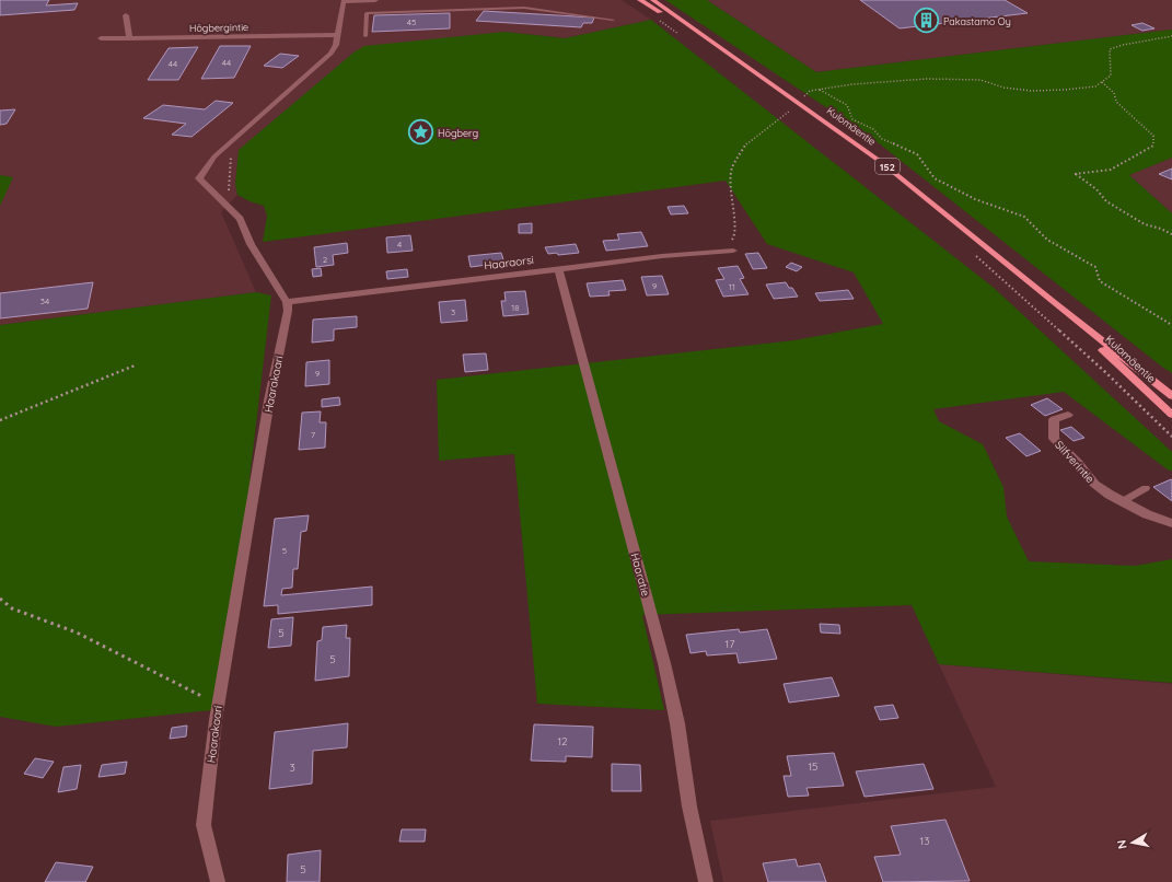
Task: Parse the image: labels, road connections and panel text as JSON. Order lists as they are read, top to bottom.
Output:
{
  "streets": {
    "main road": ["Kulomäentie", "152"],
    "street": [
      "Högbergintie",
      "Haaraorsi",
      "Haarakaari",
      "Silfverintie",
      "Haaratie"
    ]
  },
  "crossings": [
    ["Haaraorsi", "Haarakaari"],
    ["Haaraorsi", "Haaratie"]
  ],
  "places": {
    "building": ["Pakastamo Oy"],
    "place": ["Högberg"]
  },
  "house_numbers": [
    "45",
    "44",
    "44",
    "4",
    "2",
    "9",
    "11",
    "34",
    "18",
    "3",
    "9",
    "7",
    "5",
    "5",
    "17",
    "5",
    "12",
    "15",
    "3",
    "13",
    "5"
  ],
  "north": "left"
}
